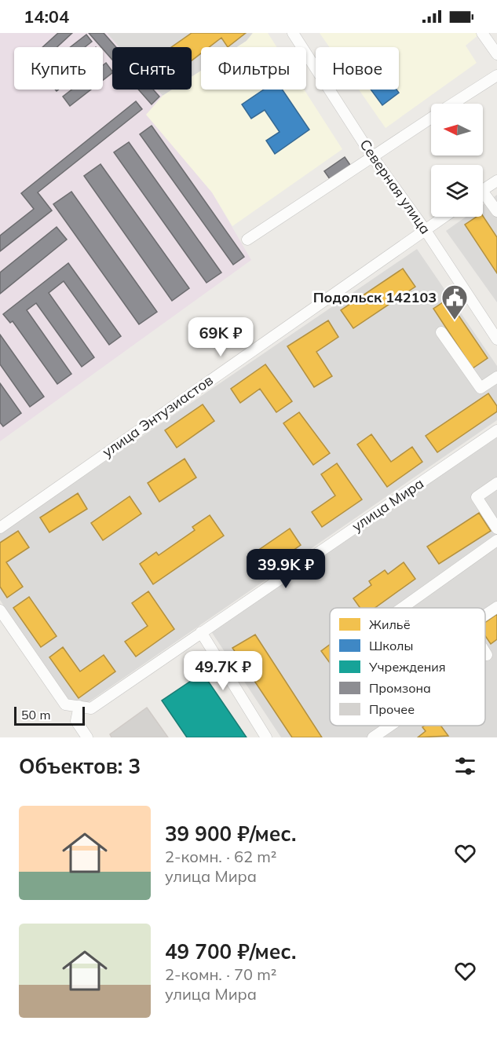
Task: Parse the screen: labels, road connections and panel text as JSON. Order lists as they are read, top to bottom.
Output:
{
  "streets": {
    "street": ["Северная улица", "улица Энтузиастов", "улица Мира"]
  },
  "crossings": [
    ["Северная улица", "улица Энтузиастов"]
  ],
  "places": {
    "public building": ["Подольск 142103"]
  },
  "legend": [
    "Жильё",
    "Школы",
    "Учреждения",
    "Промзона",
    "Прочее"
  ],
  "scale_bar": "50 m",
  "north": "left",
  "page": {
    "status": "14:04",
    "chip": [
      "Купить",
      "Снять",
      "Фильтры",
      "Новое"
    ],
    "price": ["69K ₽", "39.9K ₽", "49.7K ₽"],
    "scale": "50 m",
    "heading": "Объектов: 3",
    "list": [
      {
        "name": "39 900 ₽/мес.",
        "note": "2-комн. · 62 m² · улица Мира"
      },
      {
        "name": "49 700 ₽/мес.",
        "note": "2-комн. · 70 m² · улица Мира"
      }
    ]
  }
}
